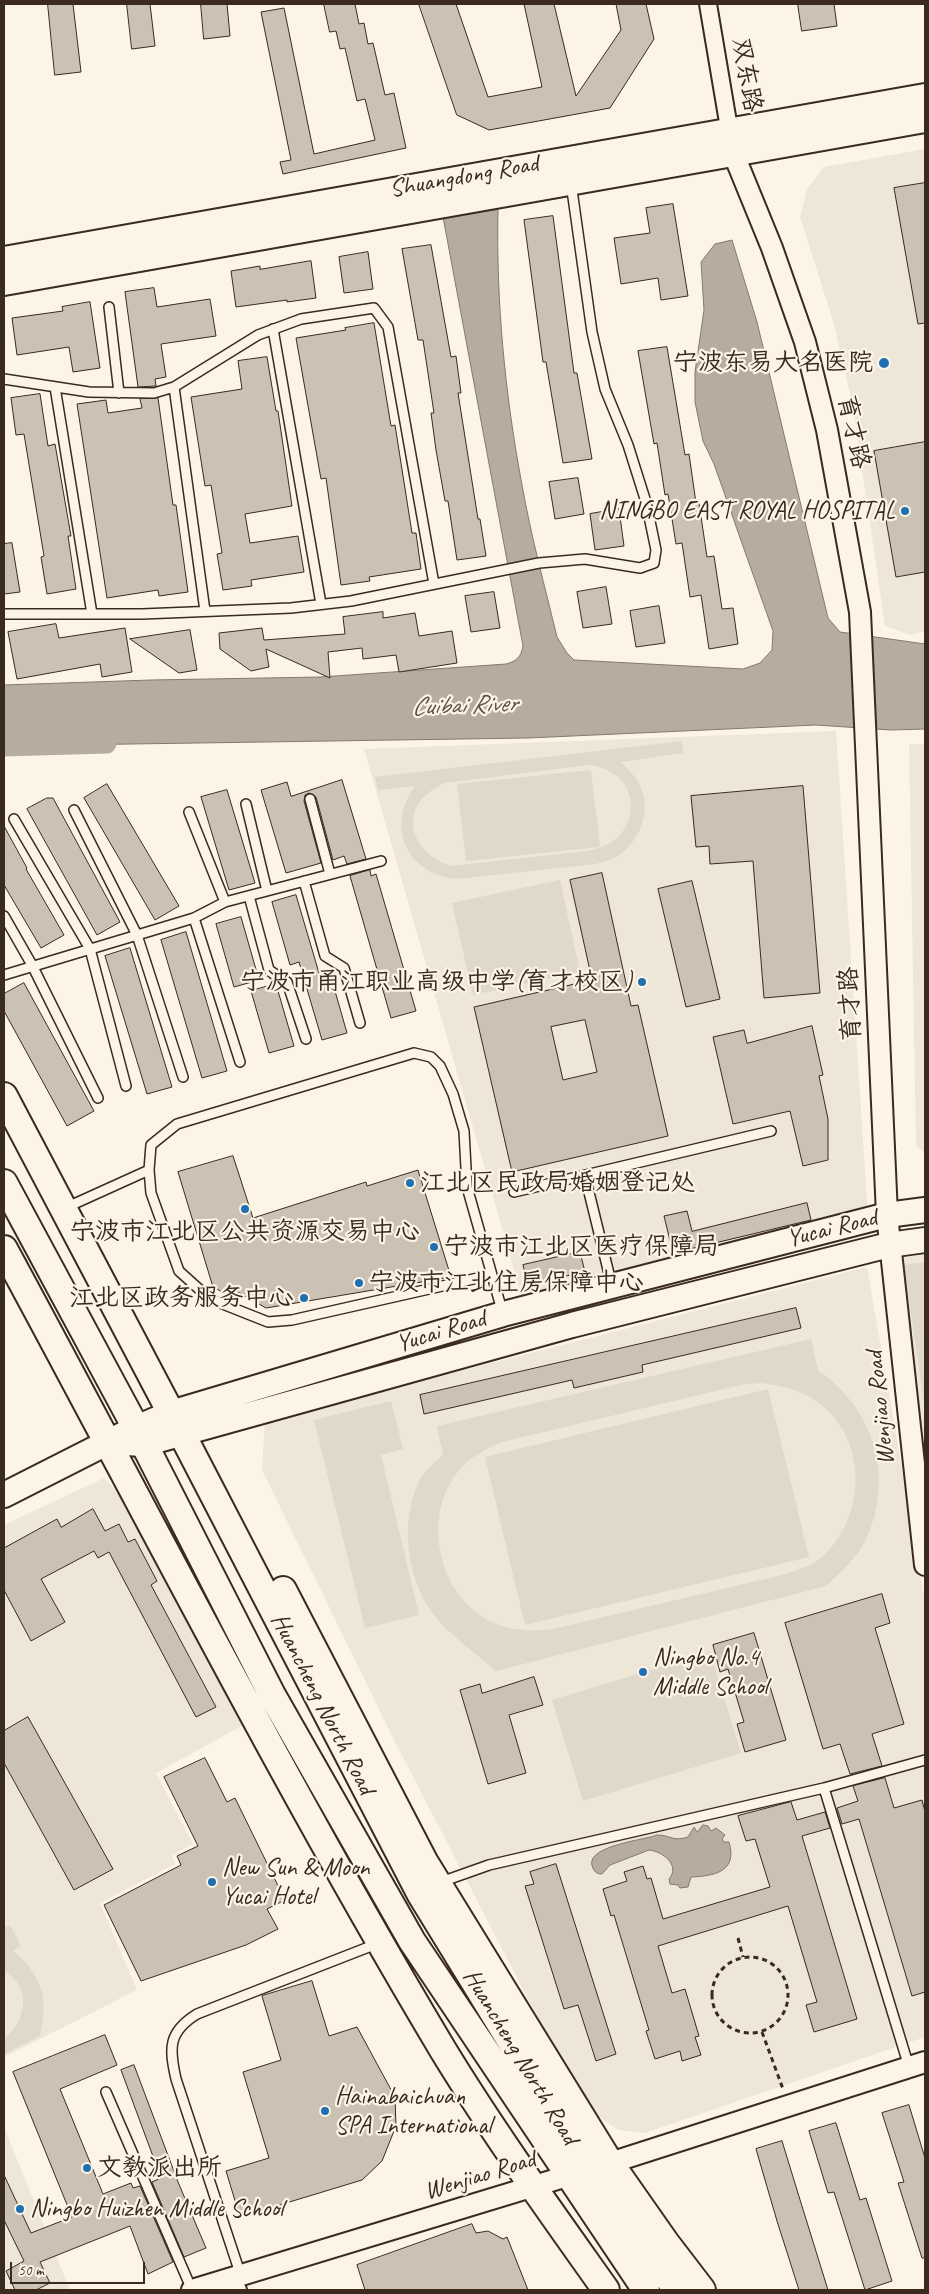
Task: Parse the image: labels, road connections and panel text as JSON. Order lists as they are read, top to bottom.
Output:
{
  "streets": {
    "main road": ["Shuangdong Road", "Yucai Road", "Huancheng North Road"],
    "street": ["双东路", "育才路", "Wenjiao Road"]
  },
  "crossings": [
    ["双东路", "Shuangdong Road"],
    ["双东路", "育才路"],
    ["Shuangdong Road", "育才路"],
    ["育才路", "Yucai Road"],
    ["育才路", "Wenjiao Road"],
    ["Yucai Road", "Wenjiao Road"],
    ["Yucai Road", "Huancheng North Road"],
    ["Wenjiao Road", "Huancheng North Road"]
  ],
  "water": ["Cuibai River"],
  "places": [
    "宁波东易大名医院",
    "NINGBO EAST ROYAL HOSPITAL",
    "宁波市甬江职业高级中学(育才校区)",
    "江北区民政局婚姻登记处",
    "宁波市江北区公共资源交易中心",
    "宁波市江北区医疗保障局",
    "宁波市江北住房保障中心",
    "江北区政务服务中心",
    "Ningbo No.4 Middle School",
    "New Sun & Moon Yucai Hotel",
    "Hainabaichuan SPA International",
    "文教派出所",
    "Ningbo Huizhen Middle School"
  ],
  "scale_bar": "50 m"
}
